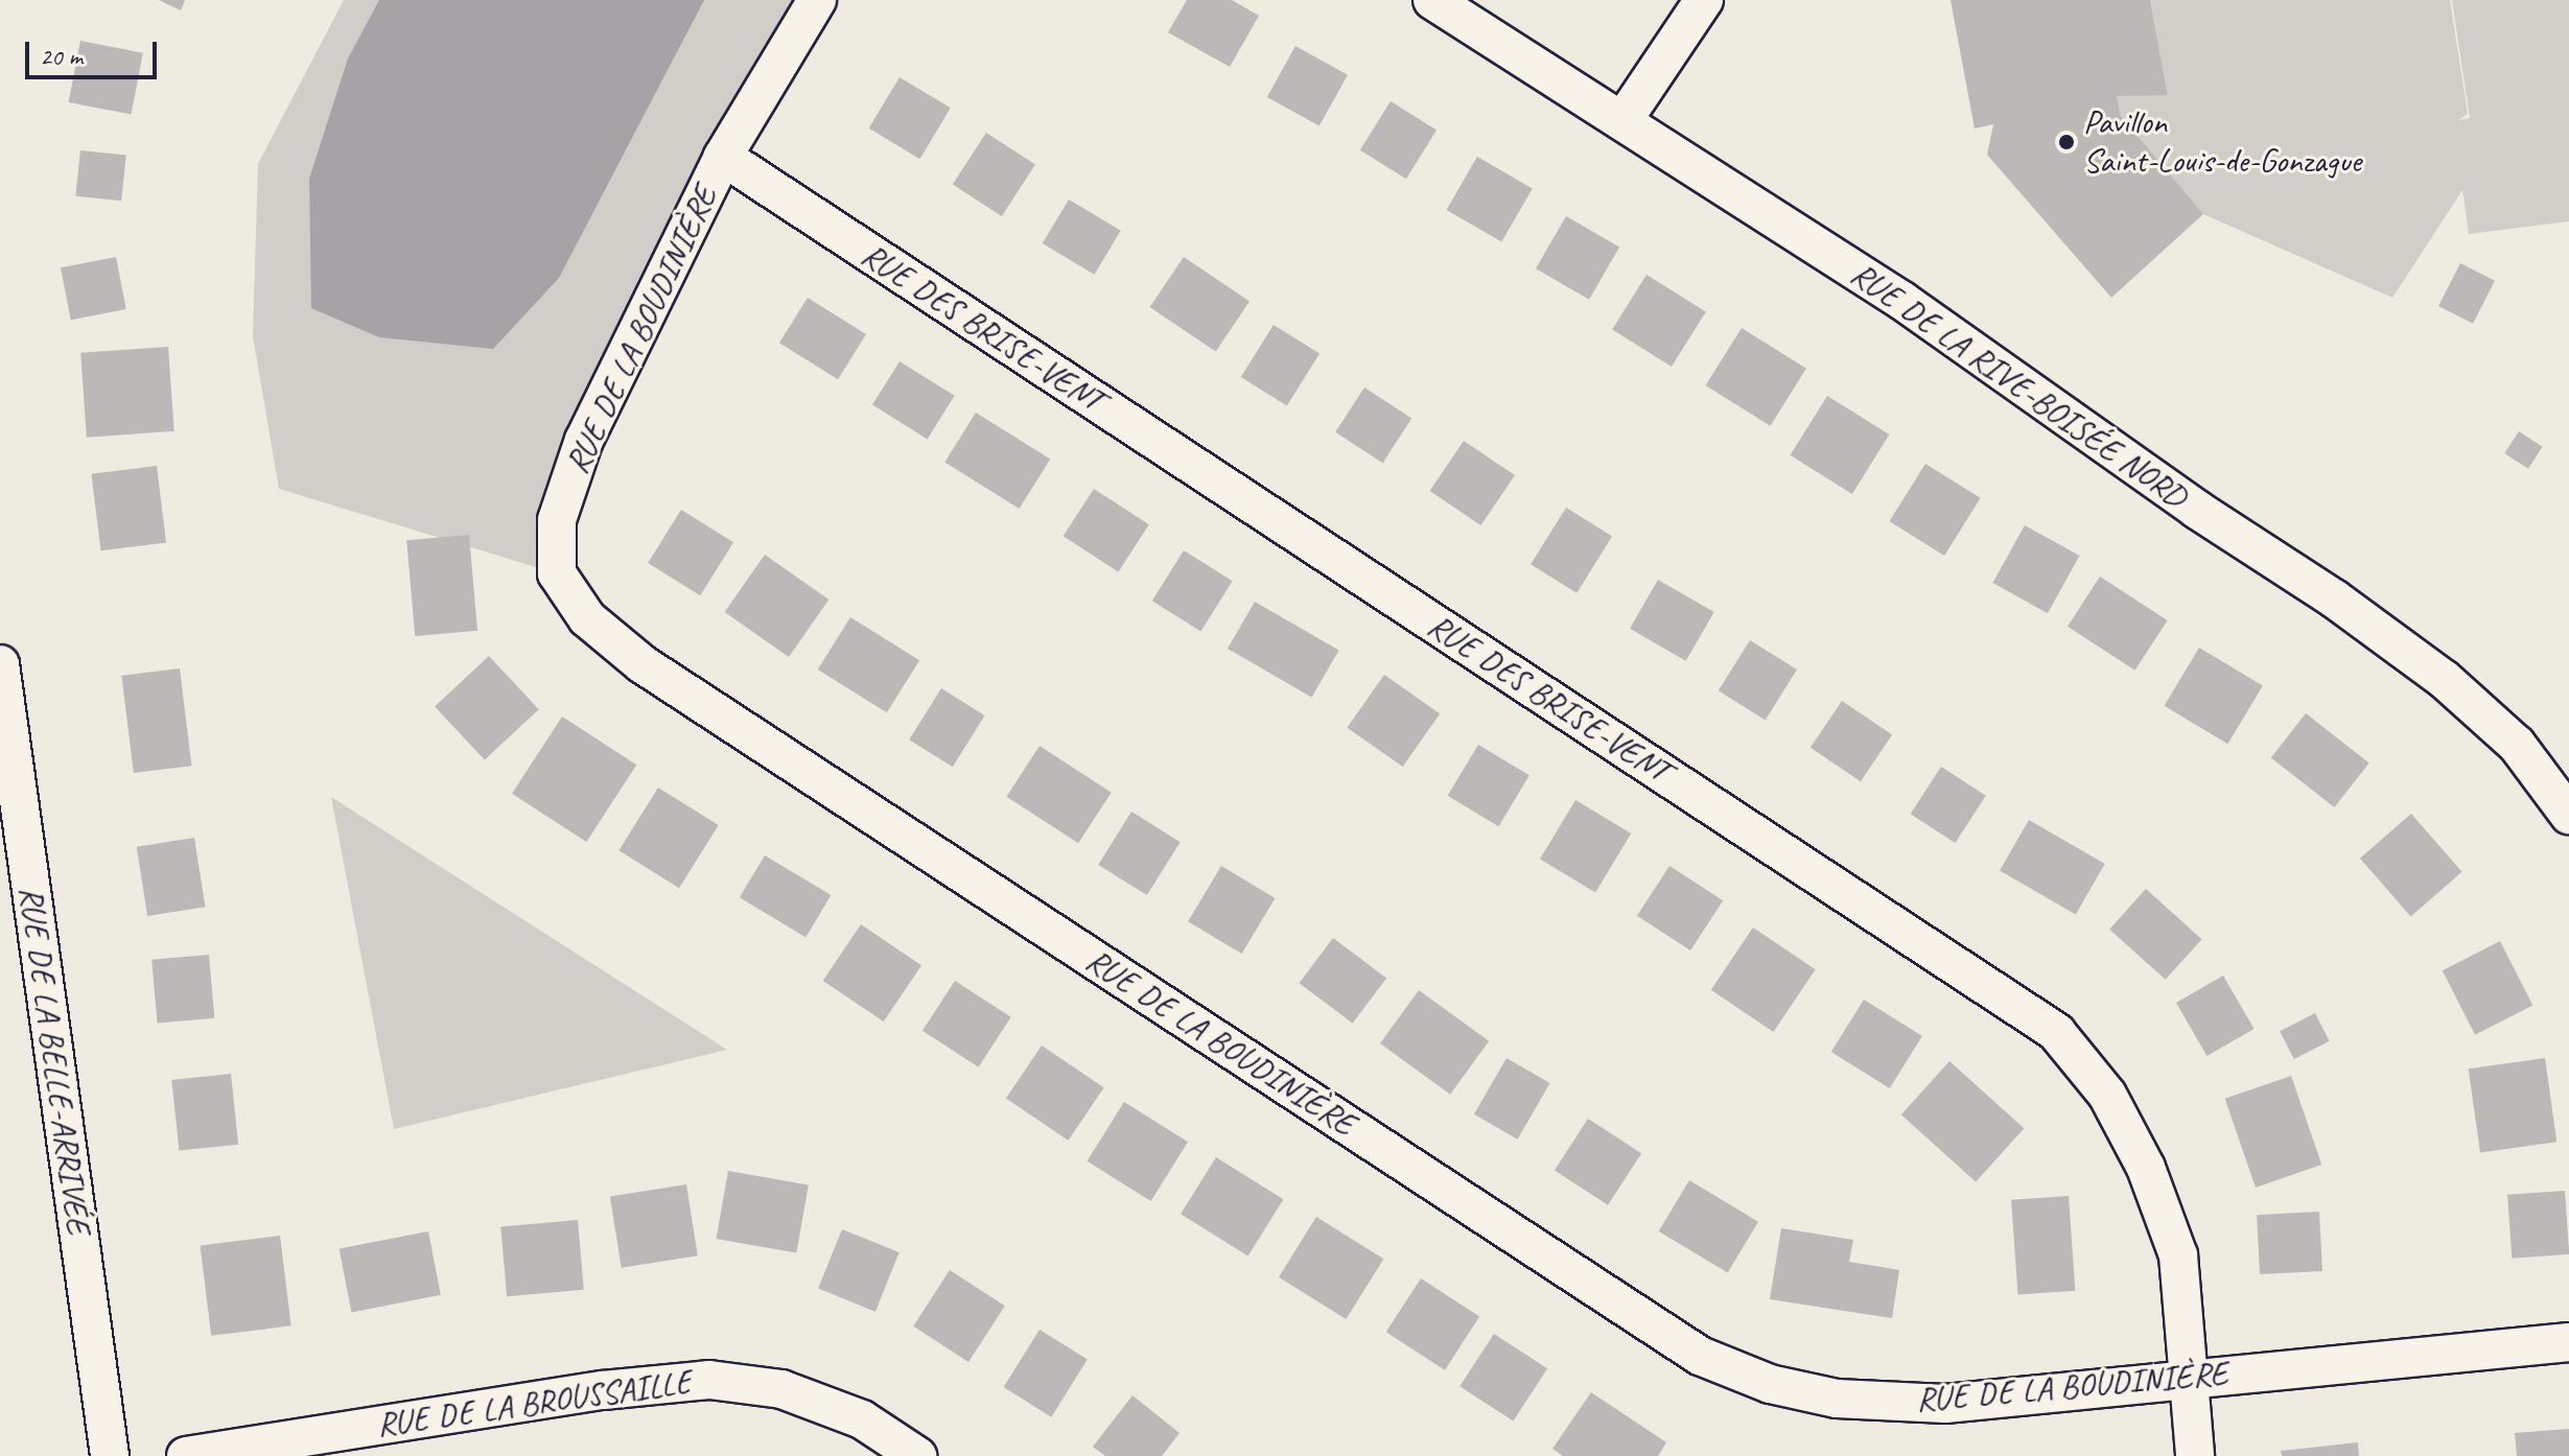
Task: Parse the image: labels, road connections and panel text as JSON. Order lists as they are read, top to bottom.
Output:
{
  "streets": {
    "street": [
      "RUE DES BRISE-VENT",
      "RUE DE LA BOUDINIÈRE",
      "RUE DE LA RIVE-BOISÉE NORD",
      "RUE DE LA BELLE-ARRIVÉE",
      "RUE DE LA BROUSSAILLE"
    ]
  },
  "crossings": [
    ["RUE DES BRISE-VENT", "RUE DE LA BOUDINIÈRE"]
  ],
  "places": ["Pavillon Saint-Louis-de-Gonzague"],
  "scale_bar": "20 m"
}
